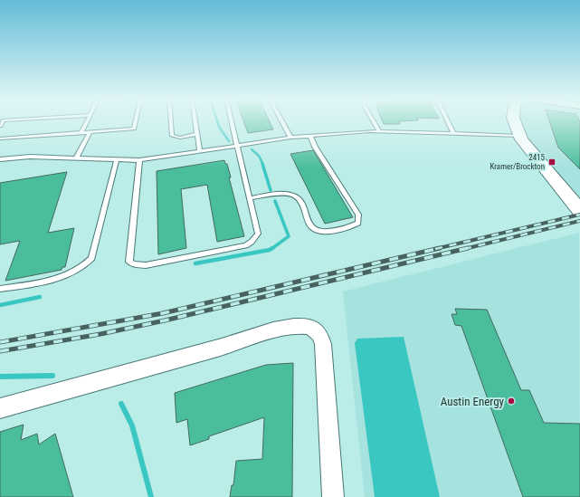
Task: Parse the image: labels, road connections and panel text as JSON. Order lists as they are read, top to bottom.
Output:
{
  "places": {
    "transit": ["2415 Kramer/Brockton"],
    "other": ["Austin Energy"]
  }
}
